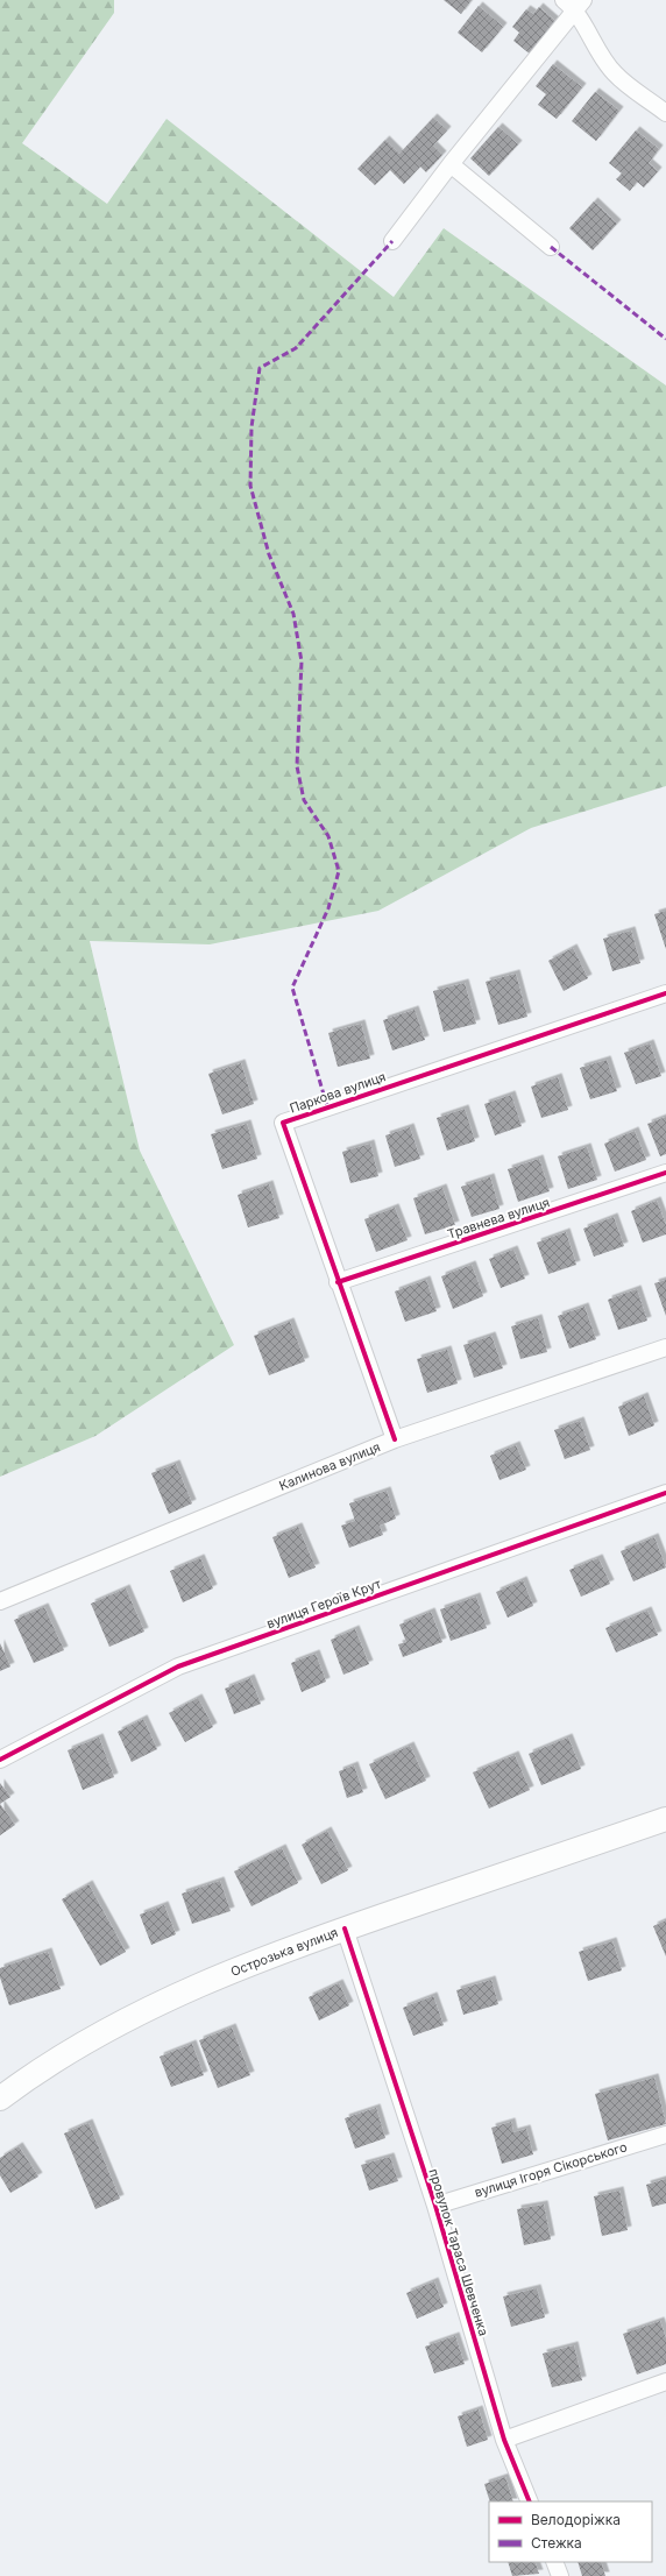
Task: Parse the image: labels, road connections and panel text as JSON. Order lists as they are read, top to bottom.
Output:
{
  "streets": {
    "main road": ["Острозька вулиця"],
    "street": [
      "Паркова вулиця",
      "Травнева вулиця",
      "Калинова вулиця",
      "вулиця Героїв Крут",
      "вулиця Ігоря Сікорського",
      "провулок Тараса Шевченка"
    ]
  },
  "crossings": [
    ["Паркова вулиця", "Травнева вулиця"],
    ["Паркова вулиця", "Калинова вулиця"],
    ["Острозька вулиця", "провулок Тараса Шевченка"],
    ["вулиця Ігоря Сікорського", "провулок Тараса Шевченка"]
  ],
  "legend": ["Велодоріжка", "Стежка"]
}
